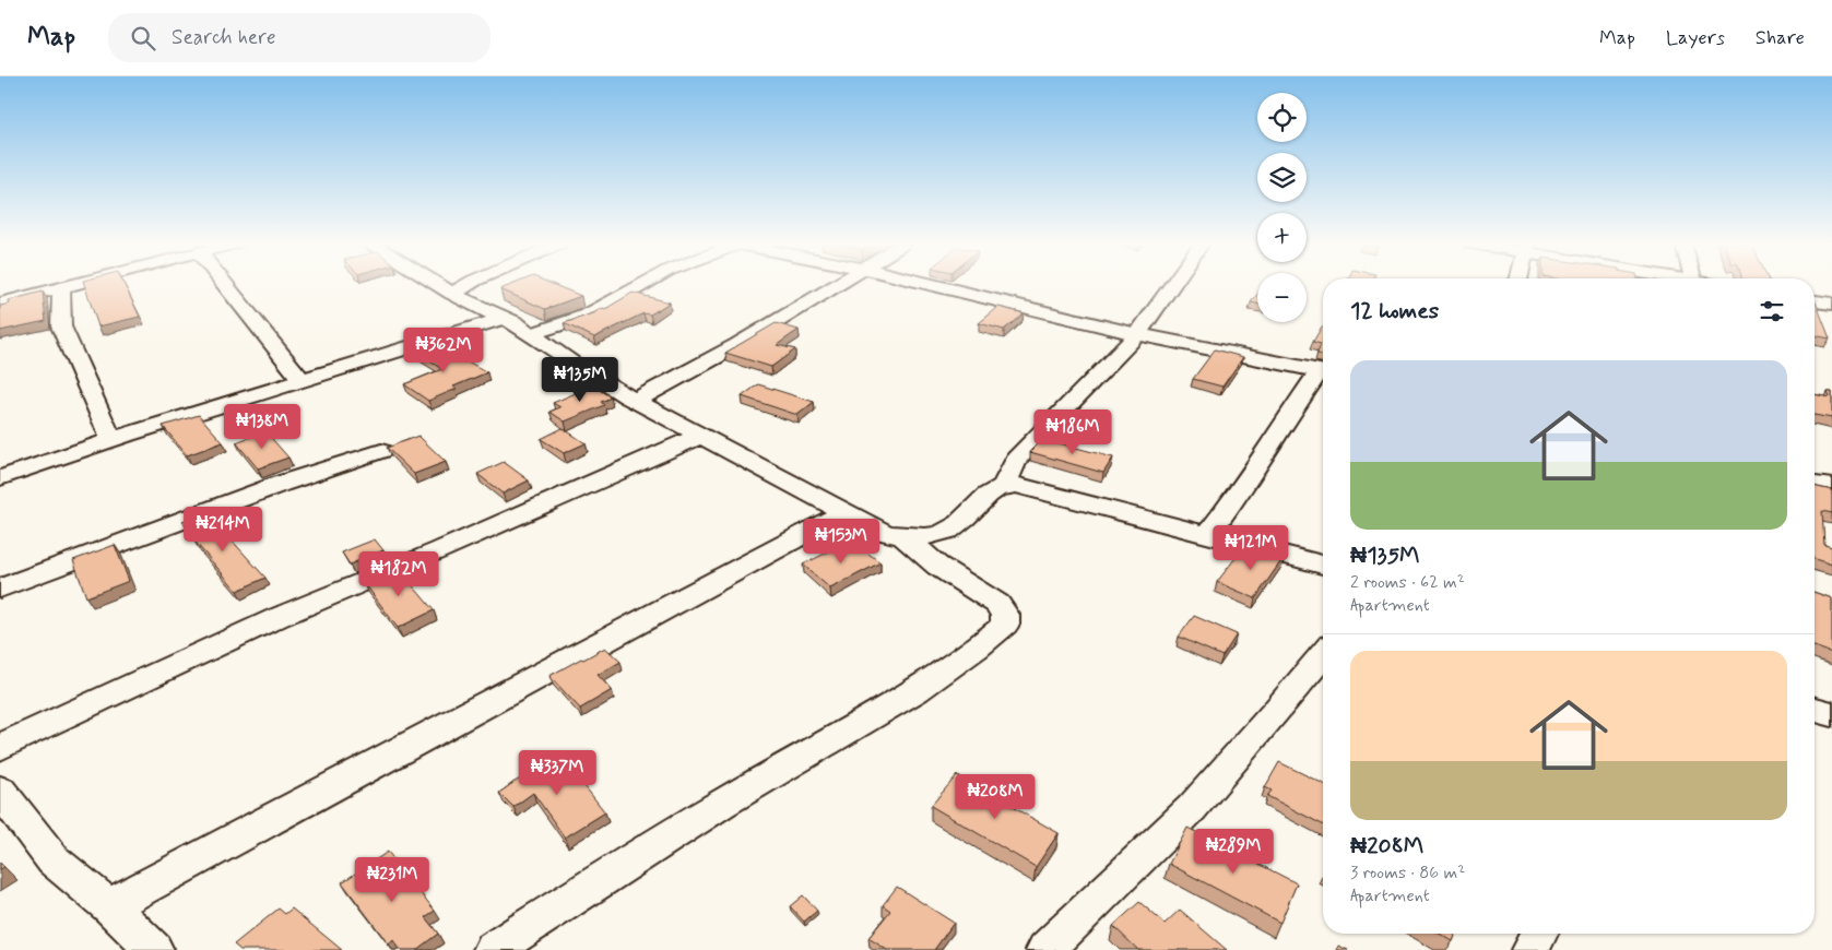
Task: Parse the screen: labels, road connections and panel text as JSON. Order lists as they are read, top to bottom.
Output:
{
  "page": {
    "header": "Map",
    "search": "Search here",
    "nav": ["Map", "Layers", "Share"],
    "map_buttons": ["+", "−"],
    "heading": "12 homes",
    "price": [
      "₦362M",
      "₦135M",
      "₦138M",
      "₦186M",
      "₦214M",
      "₦153M",
      "₦121M",
      "₦182M",
      "₦337M",
      "₦208M",
      "₦289M",
      "₦231M"
    ],
    "list": [
      {
        "name": "₦135M",
        "note": "2 rooms · 62 m² · Apartment"
      },
      {
        "name": "₦208M",
        "note": "3 rooms · 86 m² · Apartment"
      }
    ]
  }
}
